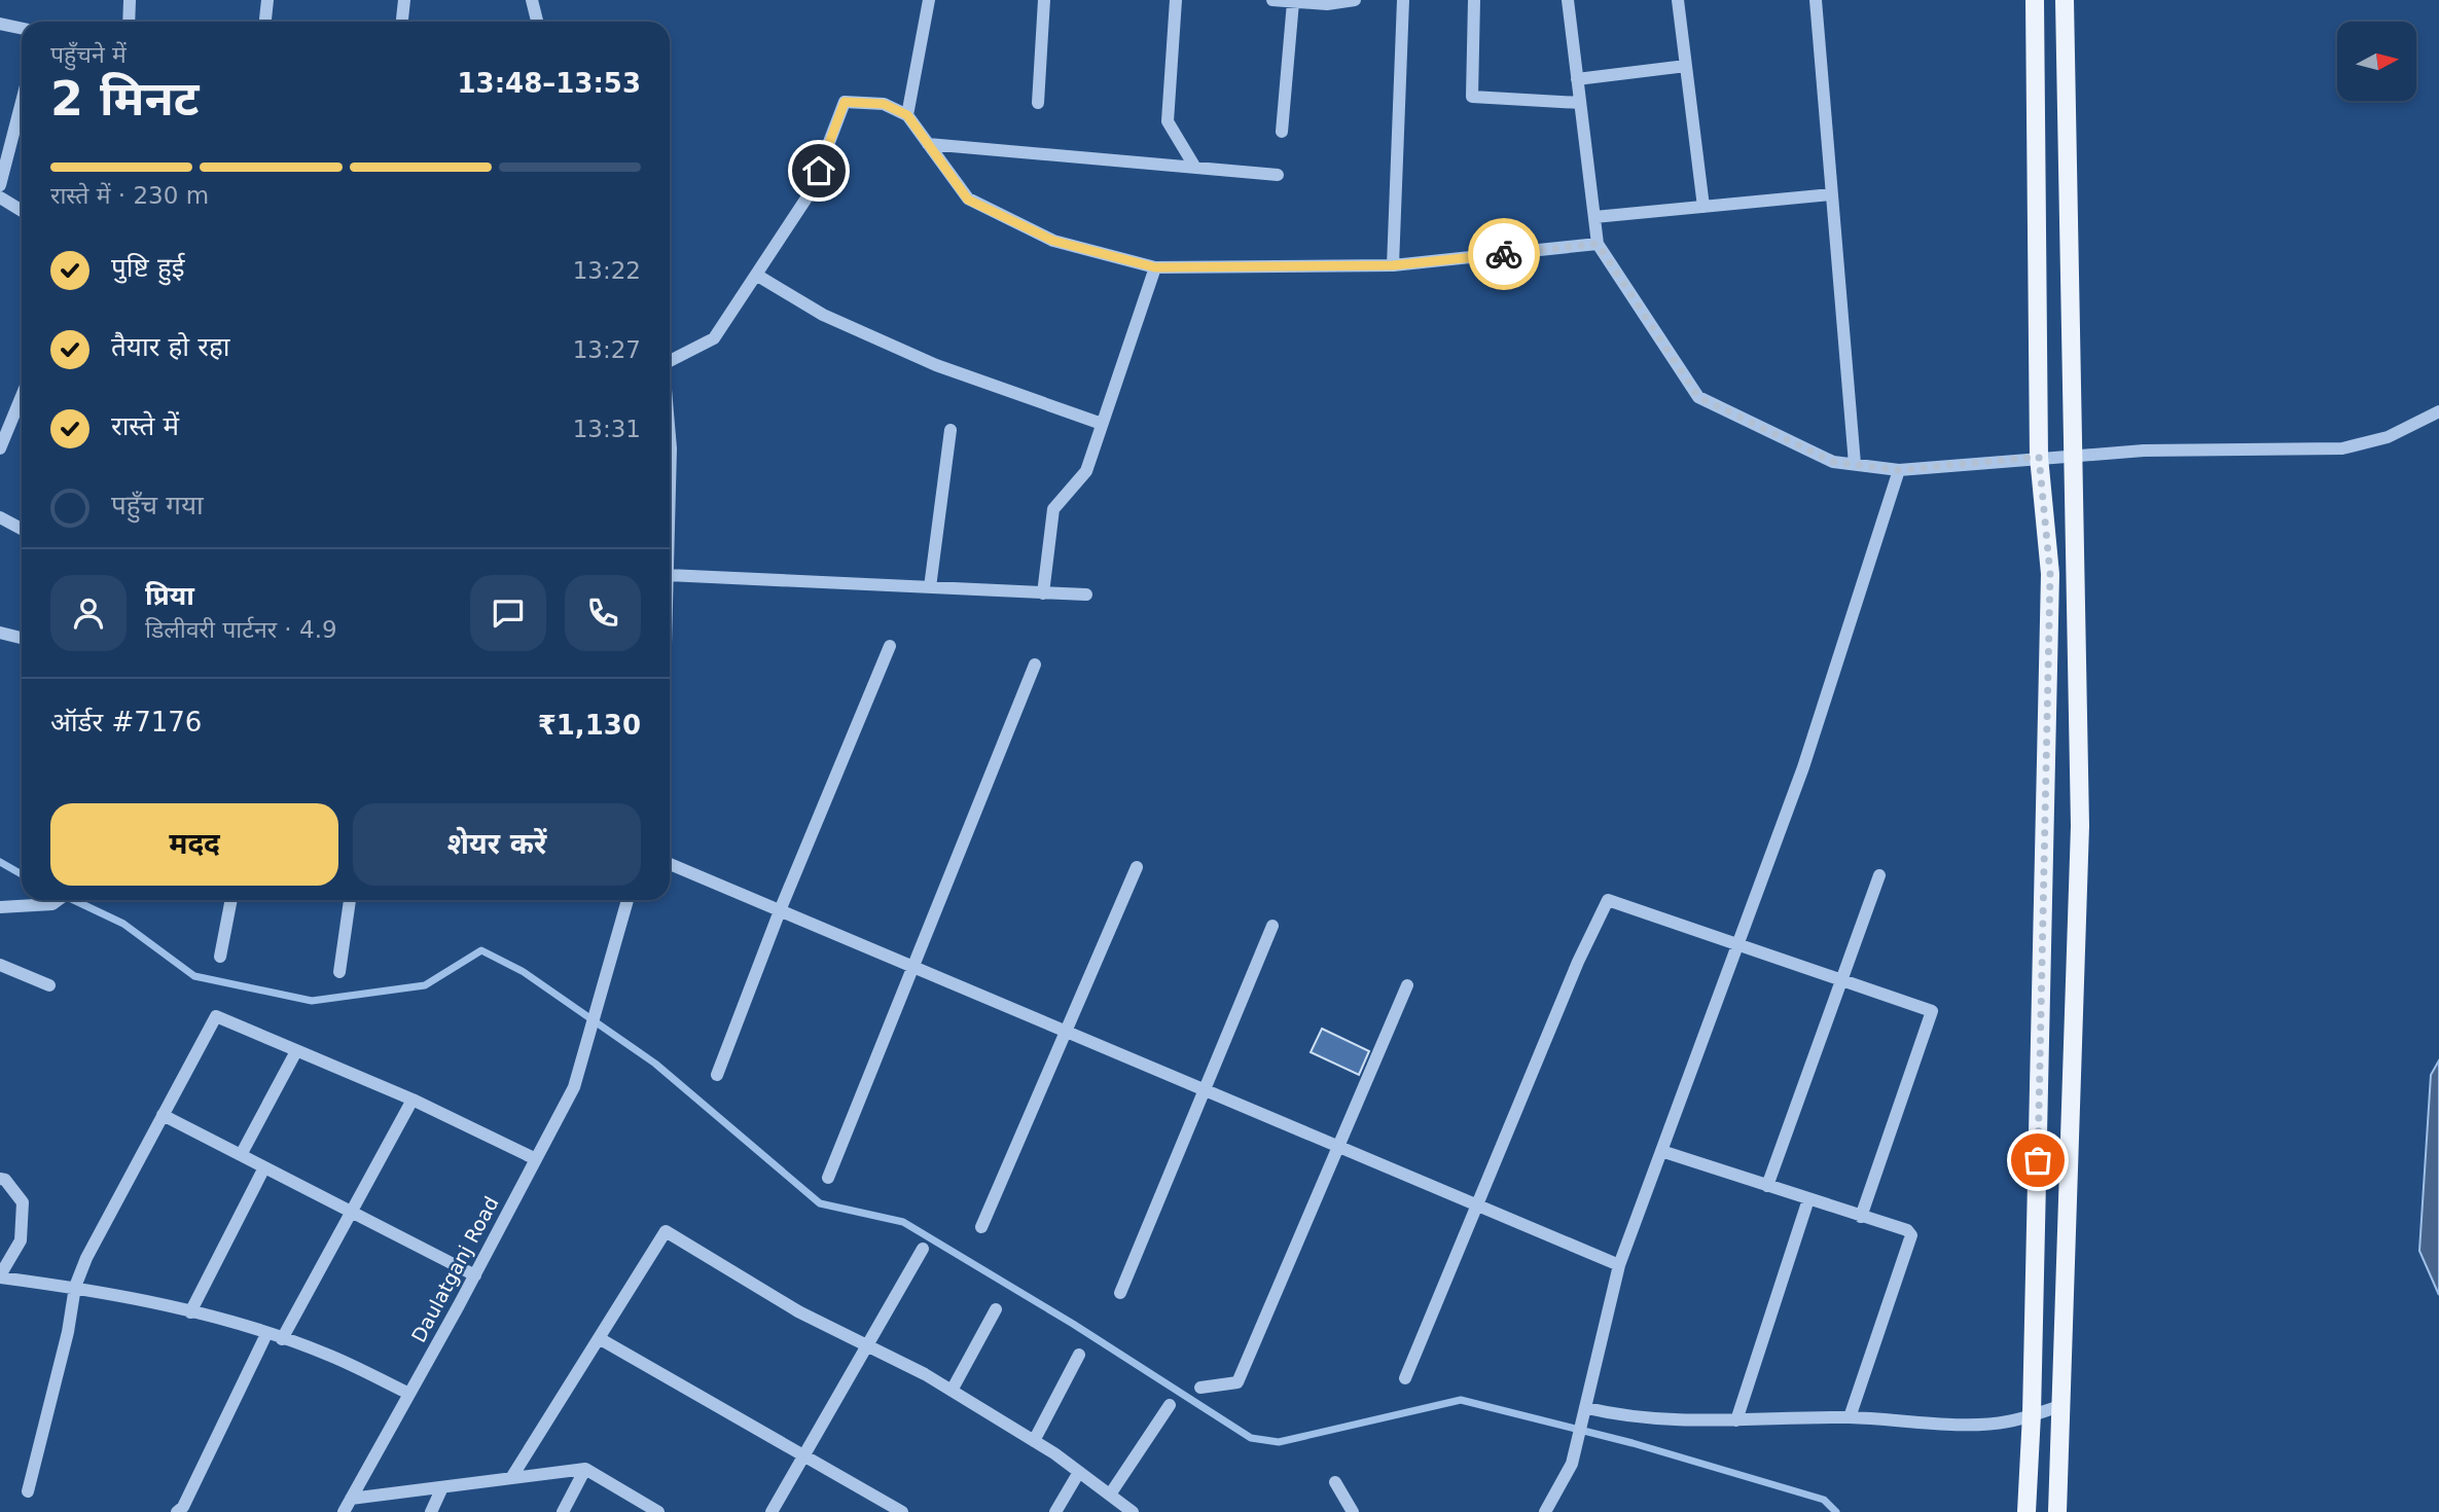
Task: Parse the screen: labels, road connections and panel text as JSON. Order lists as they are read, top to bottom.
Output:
{
  "streets": {
    "street": ["Daulatganj Road"]
  },
  "north": "right",
  "page": {
    "heading": ["2 मिनट", "पहुँचने में", "13:48–13:53"],
    "panel": [
      "प्रिया",
      "डिलीवरी पार्टनर · 4.9",
      "ऑर्डर #7176",
      "₹1,130"
    ],
    "bar": "रास्ते में · 230 m",
    "list": [
      ["पुष्टि हुई", "13:22"],
      ["तैयार हो रहा", "13:27"],
      ["रास्ते में", "13:31"],
      "पहुँच गया"
    ],
    "buttons": ["मदद", "शेयर करें"]
  }
}
